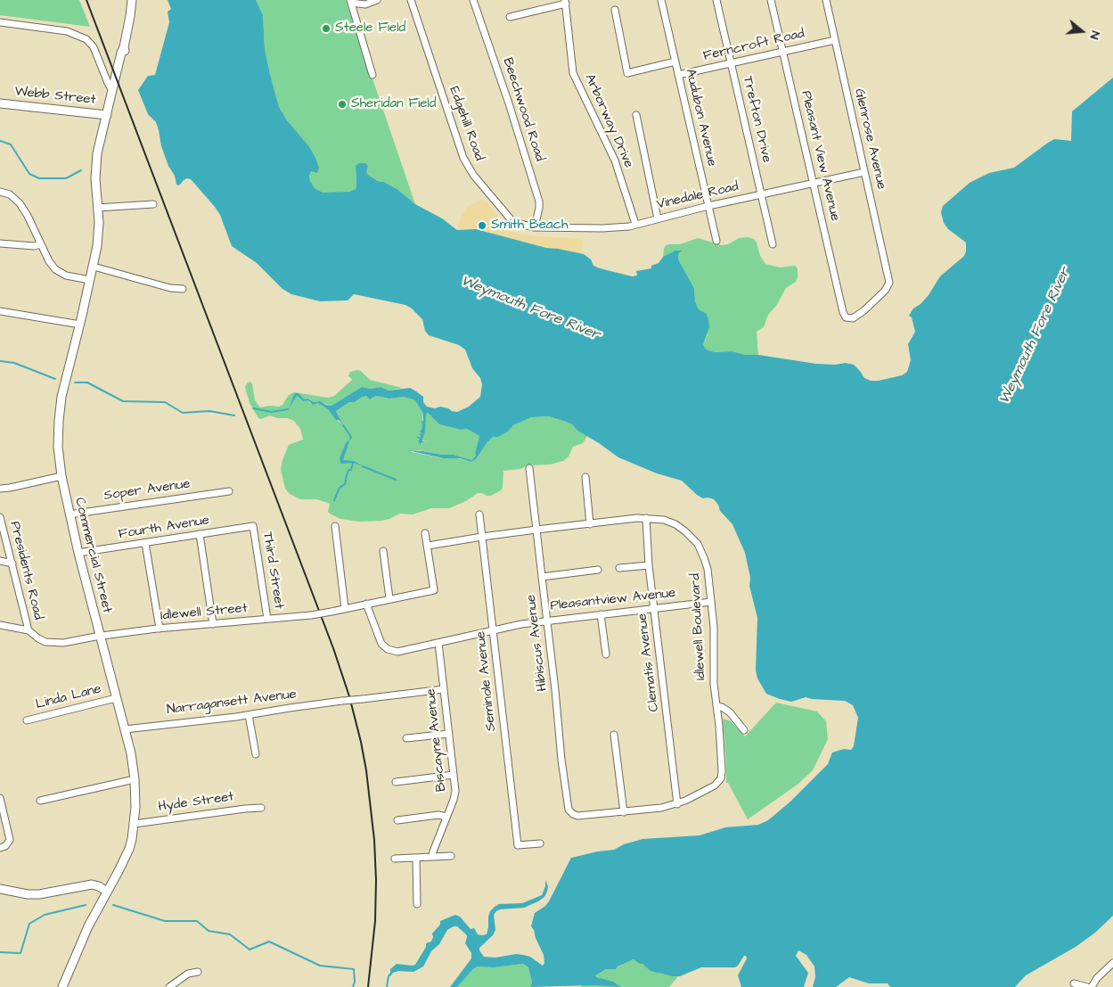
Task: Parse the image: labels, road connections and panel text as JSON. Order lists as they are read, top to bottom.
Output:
{
  "streets": {
    "main road": ["Webb Street", "Commercial Street"],
    "street": [
      "Ferncroft Road",
      "Beechwood Road",
      "Audubon Avenue",
      "Trefton Drive",
      "Arborway Drive",
      "Edgehill Road",
      "Glenrose Avenue",
      "Pleasant View Avenue",
      "Vinedale Road",
      "Soper Avenue",
      "Fourth Avenue",
      "Presidents Road",
      "Third Street",
      "Pleasantview Avenue",
      "Idlewell Street",
      "Idlewell Boulevard",
      "Hibiscus Avenue",
      "Clematis Avenue",
      "Seminole Avenue",
      "Linda Lane",
      "Narragansett Avenue",
      "Biscayne Avenue",
      "Hyde Street"
    ]
  },
  "crossings": [
    ["Ferncroft Road", "Audubon Avenue"],
    ["Ferncroft Road", "Trefton Drive"],
    ["Ferncroft Road", "Glenrose Avenue"],
    ["Ferncroft Road", "Pleasant View Avenue"],
    ["Webb Street", "Commercial Street"],
    ["Beechwood Road", "Edgehill Road"],
    ["Beechwood Road", "Vinedale Road"],
    ["Audubon Avenue", "Vinedale Road"],
    ["Trefton Drive", "Vinedale Road"],
    ["Arborway Drive", "Vinedale Road"],
    ["Edgehill Road", "Vinedale Road"],
    ["Glenrose Avenue", "Pleasant View Avenue"],
    ["Glenrose Avenue", "Vinedale Road"],
    ["Pleasant View Avenue", "Vinedale Road"],
    ["Soper Avenue", "Commercial Street"],
    ["Fourth Avenue", "Commercial Street"],
    ["Fourth Avenue", "Third Street"],
    ["Commercial Street", "Idlewell Street"],
    ["Commercial Street", "Linda Lane"],
    ["Commercial Street", "Narragansett Avenue"],
    ["Commercial Street", "Hyde Street"],
    ["Presidents Road", "Idlewell Street"],
    ["Third Street", "Idlewell Street"],
    ["Pleasantview Avenue", "Idlewell Street"],
    ["Pleasantview Avenue", "Idlewell Boulevard"],
    ["Pleasantview Avenue", "Hibiscus Avenue"],
    ["Pleasantview Avenue", "Clematis Avenue"],
    ["Pleasantview Avenue", "Seminole Avenue"],
    ["Pleasantview Avenue", "Biscayne Avenue"],
    ["Idlewell Street", "Idlewell Boulevard"],
    ["Idlewell Boulevard", "Hibiscus Avenue"],
    ["Idlewell Boulevard", "Clematis Avenue"],
    ["Idlewell Boulevard", "Seminole Avenue"],
    ["Narragansett Avenue", "Biscayne Avenue"]
  ],
  "water": ["Weymouth Fore River"],
  "places": ["Steele Field", "Sheridan Field", "Smith Beach"],
  "north": "right"
}
